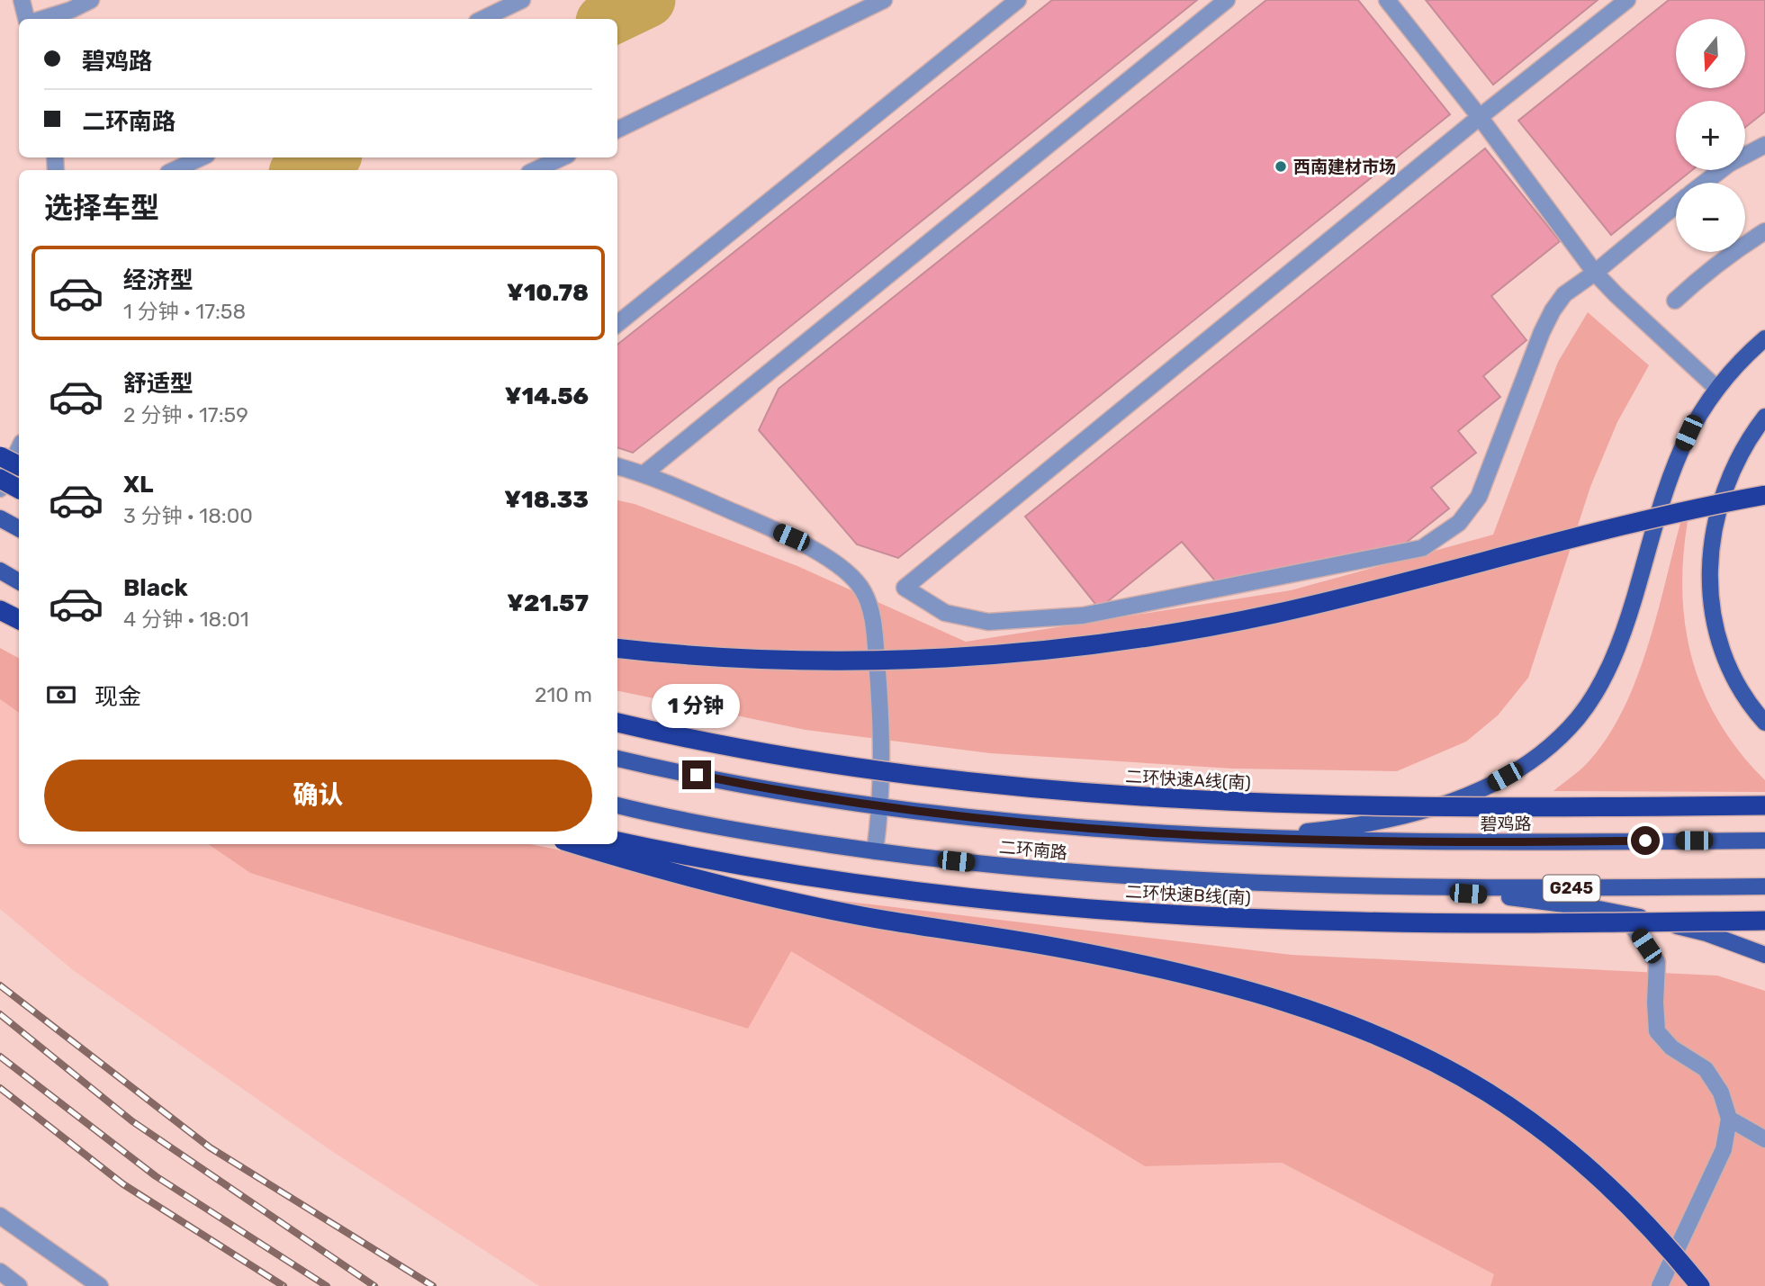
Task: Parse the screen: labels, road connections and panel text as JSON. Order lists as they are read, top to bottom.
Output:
{
  "streets": {
    "highway": ["二环快速A线(南)", "二环快速B线(南)"],
    "main road": ["碧鸡路", "二环南路", "G245"]
  },
  "crossings": [
    ["碧鸡路", "二环南路"],
    ["二环南路", "G245"]
  ],
  "places": ["西南建材市场"],
  "north": "bottom",
  "page": {
    "map_buttons": ["+", "−"],
    "banner": ["碧鸡路", "二环南路"],
    "heading": "选择车型",
    "list": [
      {
        "name": "经济型",
        "note": "1 分钟 · 17:58",
        "value": "¥10.78"
      },
      {
        "name": "舒适型",
        "note": "2 分钟 · 17:59",
        "value": "¥14.56"
      },
      {
        "name": "XL",
        "note": "3 分钟 · 18:00",
        "value": "¥18.33"
      },
      {
        "name": "Black",
        "note": "4 分钟 · 18:01",
        "value": "¥21.57"
      }
    ],
    "pay": ["现金", "210 m"],
    "bubble": "1 分钟",
    "buttons": "确认"
  }
}
